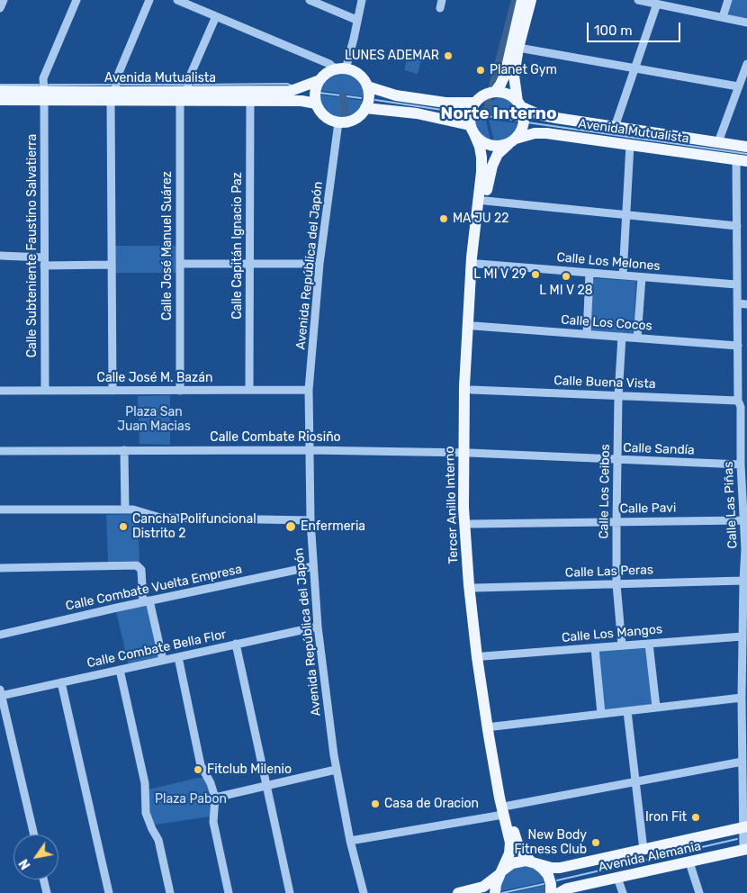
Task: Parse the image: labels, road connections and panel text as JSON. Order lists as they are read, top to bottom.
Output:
{
  "streets": {
    "main road": ["Avenida Mutualista", "Tercer Anillo Interno", "Avenida Alemania"],
    "street": [
      "Calle Subteniente Faustino Salvatierra",
      "Calle José Manuel Suárez",
      "Calle Capitán Ignacio Paz",
      "Calle Los Melones",
      "Avenida República del Japón",
      "Calle Los Cocos",
      "Calle José M. Bazán",
      "Calle Buena Vista",
      "Calle Combate Riosiño",
      "Calle Sandía",
      "Calle Los Ceibos",
      "Calle Las Piñas",
      "Calle Pavi",
      "Calle Las Peras",
      "Calle Combate Vuelta Empresa",
      "Calle Los Mangos",
      "Calle Combate Bella Flor"
    ]
  },
  "crossings": [
    ["Avenida Mutualista", "Calle Subteniente Faustino Salvatierra"],
    ["Avenida Mutualista", "Calle José Manuel Suárez"],
    ["Avenida Mutualista", "Calle Capitán Ignacio Paz"],
    ["Avenida Mutualista", "Avenida República del Japón"],
    ["Avenida Mutualista", "Tercer Anillo Interno"],
    ["Avenida Mutualista", "Calle Las Piñas"],
    ["Calle Subteniente Faustino Salvatierra", "Calle José M. Bazán"],
    ["Calle José Manuel Suárez", "Calle José M. Bazán"],
    ["Calle Capitán Ignacio Paz", "Calle José M. Bazán"],
    ["Calle Los Melones", "Tercer Anillo Interno"],
    ["Calle Los Melones", "Calle Las Piñas"],
    ["Avenida República del Japón", "Calle José M. Bazán"],
    ["Avenida República del Japón", "Calle Combate Riosiño"],
    ["Avenida República del Japón", "Calle Combate Vuelta Empresa"],
    ["Avenida República del Japón", "Calle Combate Bella Flor"],
    ["Calle Los Cocos", "Calle Los Ceibos"],
    ["Calle Los Cocos", "Tercer Anillo Interno"],
    ["Calle Los Cocos", "Calle Las Piñas"],
    ["Calle Buena Vista", "Calle Los Ceibos"],
    ["Calle Buena Vista", "Tercer Anillo Interno"],
    ["Calle Buena Vista", "Calle Las Piñas"],
    ["Calle Combate Riosiño", "Calle Sandía"],
    ["Calle Combate Riosiño", "Tercer Anillo Interno"],
    ["Calle Sandía", "Calle Los Ceibos"],
    ["Calle Sandía", "Tercer Anillo Interno"],
    ["Calle Sandía", "Calle Las Piñas"],
    ["Calle Los Ceibos", "Calle Pavi"],
    ["Calle Los Ceibos", "Calle Las Peras"],
    ["Calle Los Ceibos", "Calle Los Mangos"],
    ["Tercer Anillo Interno", "Calle Pavi"],
    ["Tercer Anillo Interno", "Calle Las Peras"],
    ["Tercer Anillo Interno", "Calle Los Mangos"],
    ["Tercer Anillo Interno", "Avenida Alemania"],
    ["Calle Las Piñas", "Calle Pavi"],
    ["Calle Las Piñas", "Calle Las Peras"],
    ["Calle Las Piñas", "Calle Los Mangos"],
    ["Calle Las Piñas", "Avenida Alemania"]
  ],
  "districts": ["Norte Interno"],
  "parks": ["Plaza San Juan Macias", "Plaza Pabon"],
  "places": [
    "LUNES ADEMAR",
    "Planet Gym",
    "MA JU 22",
    "L MI V 29",
    "L MI V 28",
    "Cancha Polifuncional Distrito 2",
    "Enfermeria",
    "Fitclub Milenio",
    "Casa de Oracion",
    "Iron Fit",
    "New Body Fitness Club"
  ],
  "scale_bar": "100 m",
  "north": "bottom left"
}
